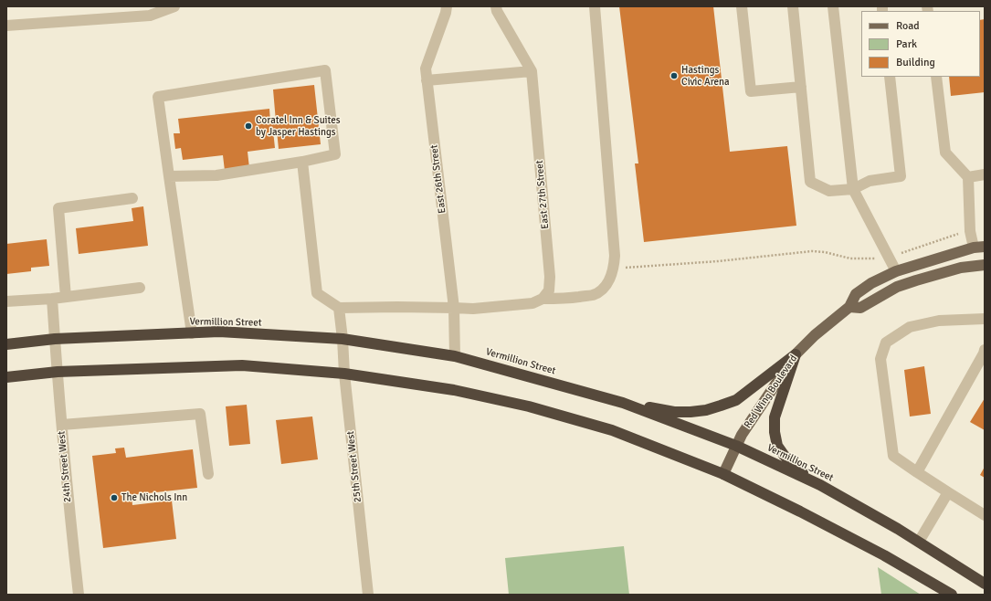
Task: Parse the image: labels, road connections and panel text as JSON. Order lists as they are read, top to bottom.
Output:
{
  "streets": {
    "highway": ["Vermillion Street"],
    "main road": ["Red Wing Boulevard"],
    "street": [
      "East 26th Street",
      "East 27th Street",
      "24th Street West",
      "25th Street West"
    ]
  },
  "crossings": [
    ["East 26th Street", "Vermillion Street"],
    ["Vermillion Street", "Red Wing Boulevard"],
    ["Vermillion Street", "24th Street West"],
    ["Vermillion Street", "25th Street West"]
  ],
  "places": ["Hastings Civic Arena", "Coratel Inn & Suites by Jasper Hastings", "The Nichols Inn"],
  "legend": ["Road", "Park", "Building"]
}
